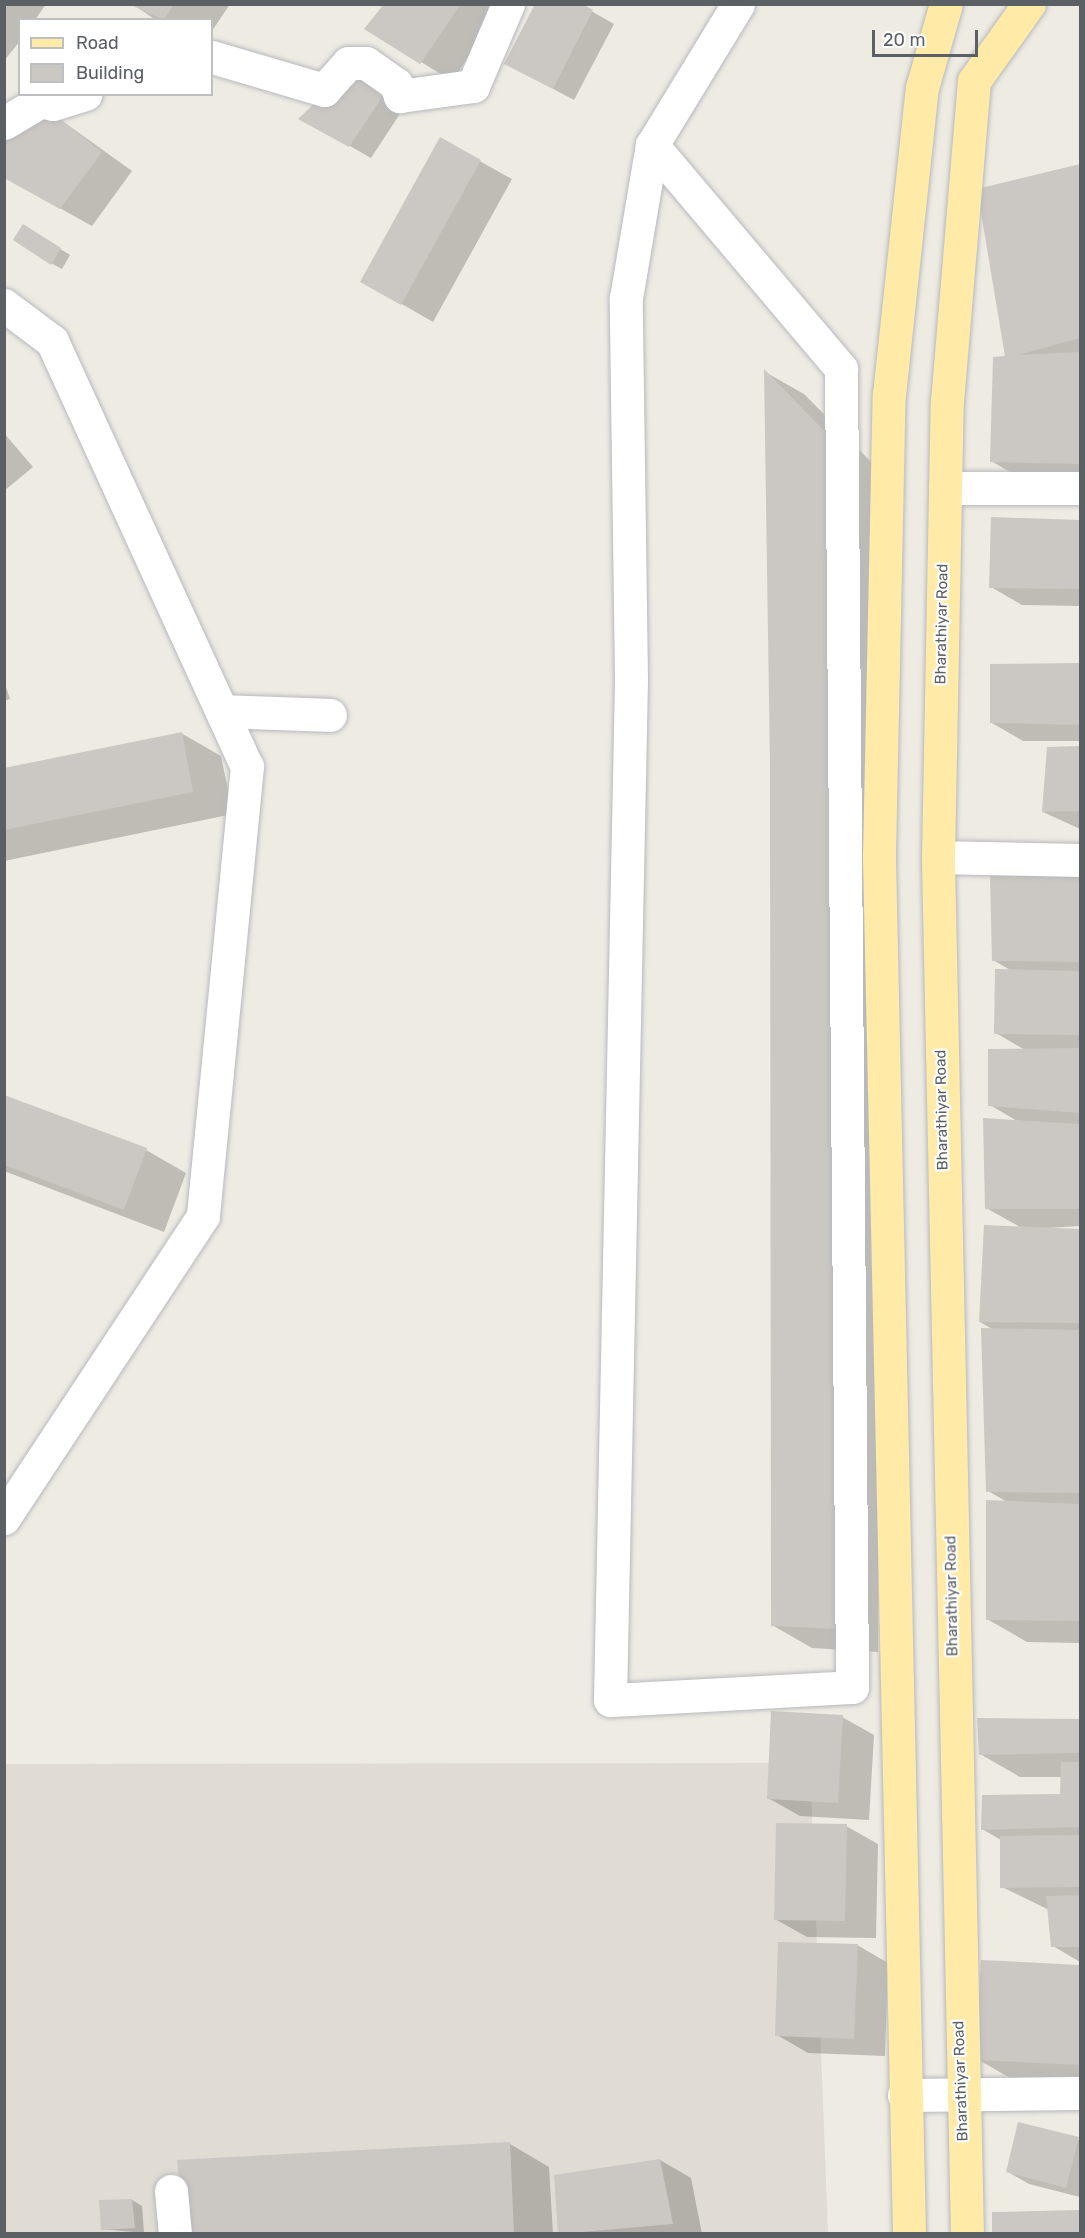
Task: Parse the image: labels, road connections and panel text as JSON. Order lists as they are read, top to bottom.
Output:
{
  "streets": {
    "main road": ["Bharathiyar Road"]
  },
  "legend": ["Road", "Building"],
  "scale_bar": "20 m"
}
